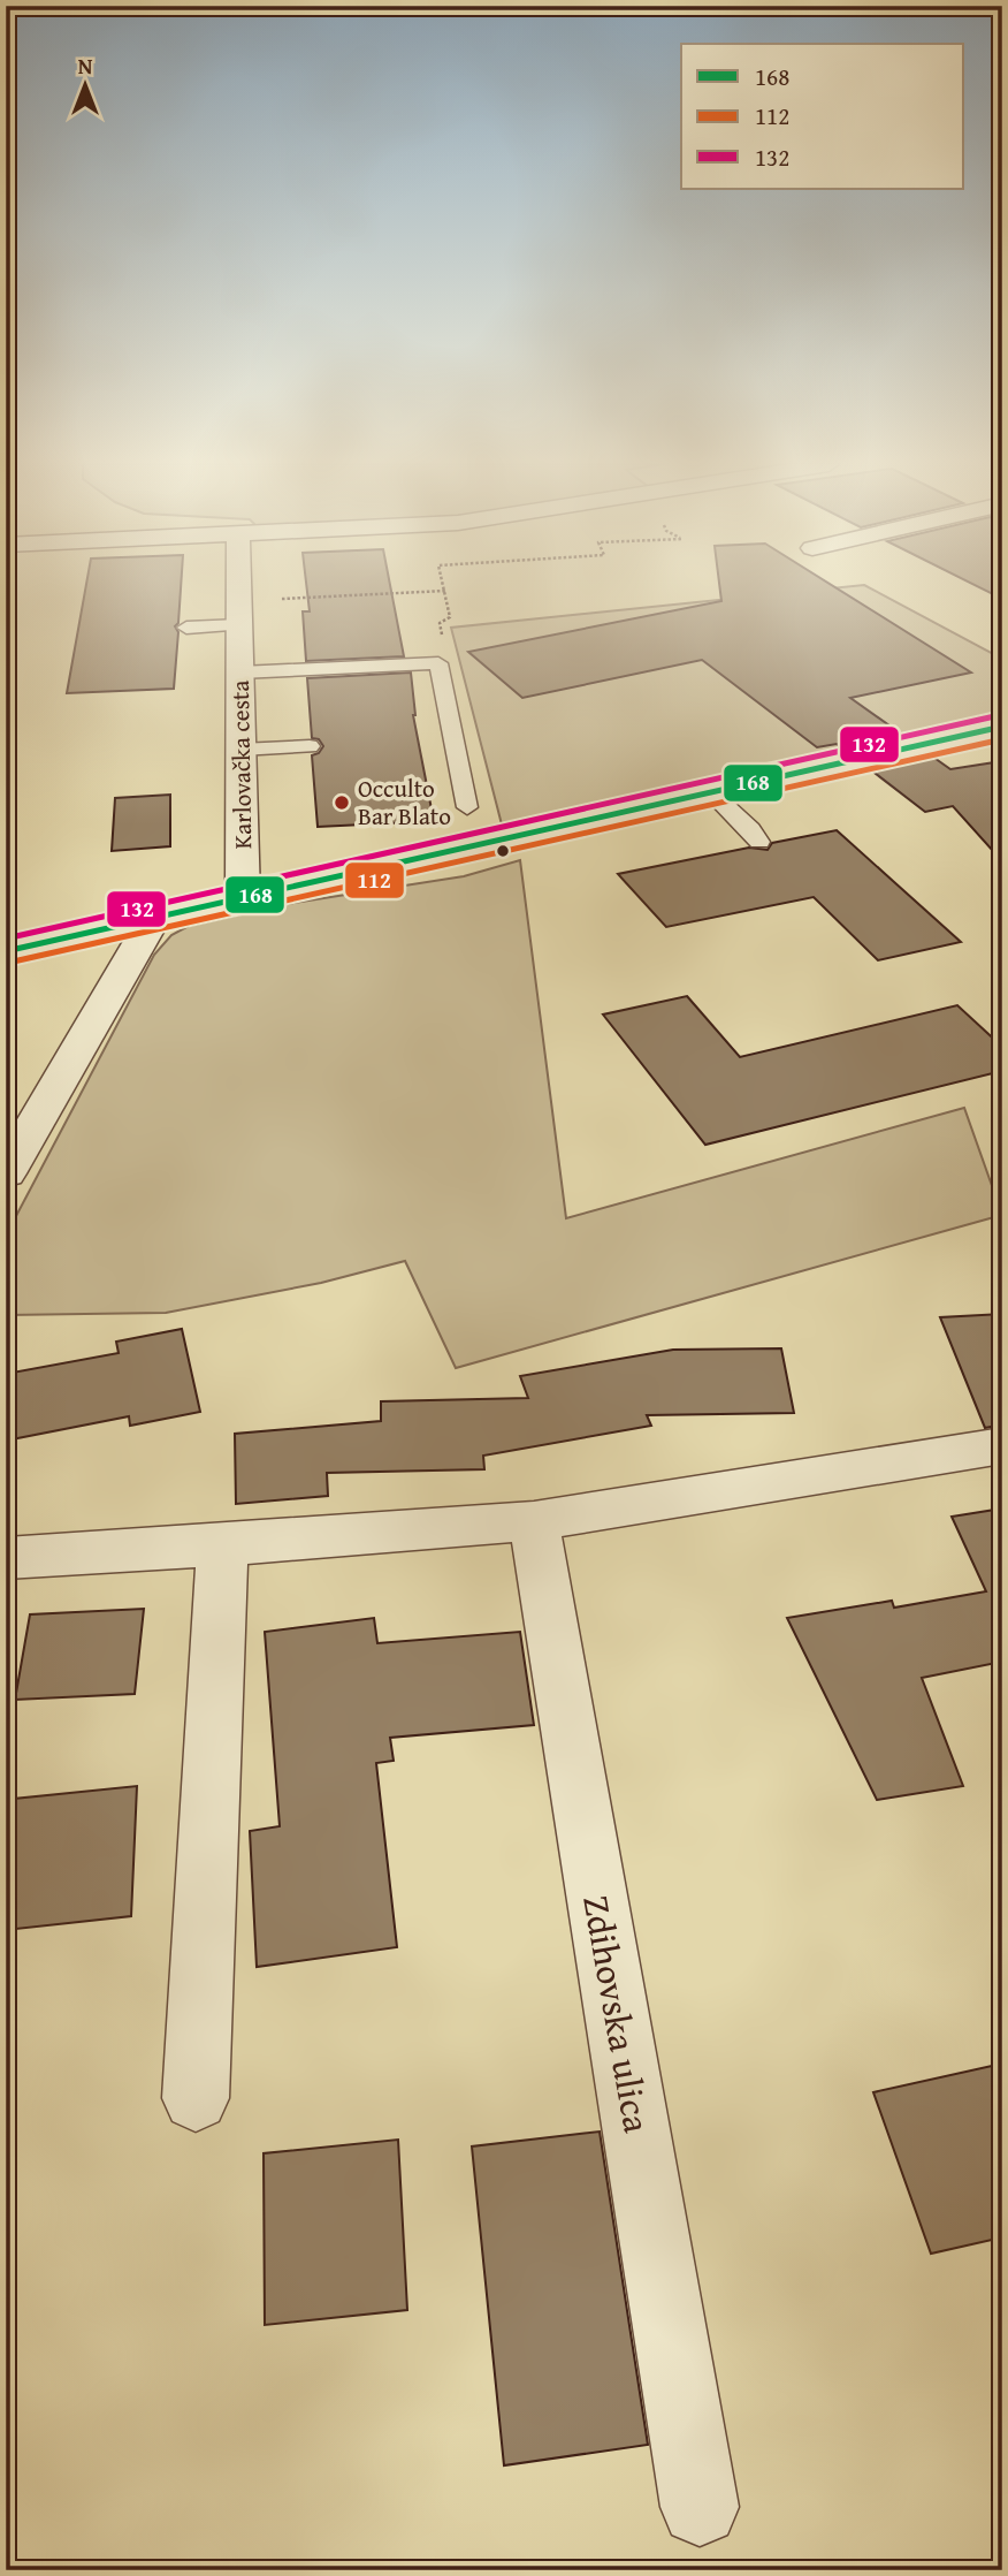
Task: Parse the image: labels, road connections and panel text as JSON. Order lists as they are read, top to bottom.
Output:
{
  "streets": {
    "street": ["Karlovačka cesta", "Zdihovska ulica"]
  },
  "places": ["Occulto Bar Blato"],
  "lines": ["transit line 132", "transit line 168", "transit line 112"],
  "legend": ["168", "112", "132"],
  "north": "top"
}
